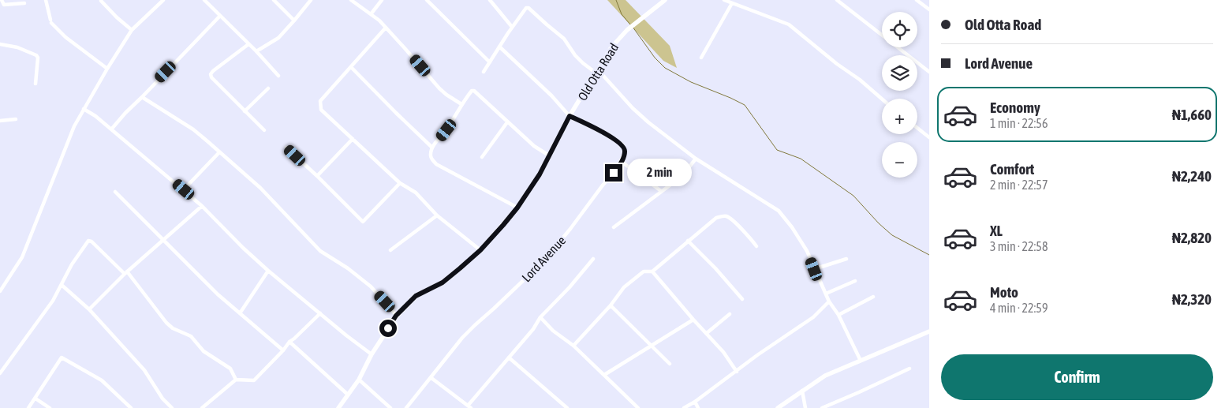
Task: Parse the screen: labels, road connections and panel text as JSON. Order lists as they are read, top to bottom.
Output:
{
  "streets": {
    "street": ["Old Otta Road", "Lord Avenue"]
  },
  "page": {
    "banner": ["Old Otta Road", "Lord Avenue"],
    "map_buttons": ["+", "−"],
    "list": [
      {
        "name": "Economy",
        "note": "1 min · 22:56",
        "value": "₦1,660"
      },
      {
        "name": "Comfort",
        "note": "2 min · 22:57",
        "value": "₦2,240"
      },
      {
        "name": "XL",
        "note": "3 min · 22:58",
        "value": "₦2,820"
      },
      {
        "name": "Moto",
        "note": "4 min · 22:59",
        "value": "₦2,320"
      }
    ],
    "bubble": "2 min",
    "buttons": "Confirm"
  }
}
